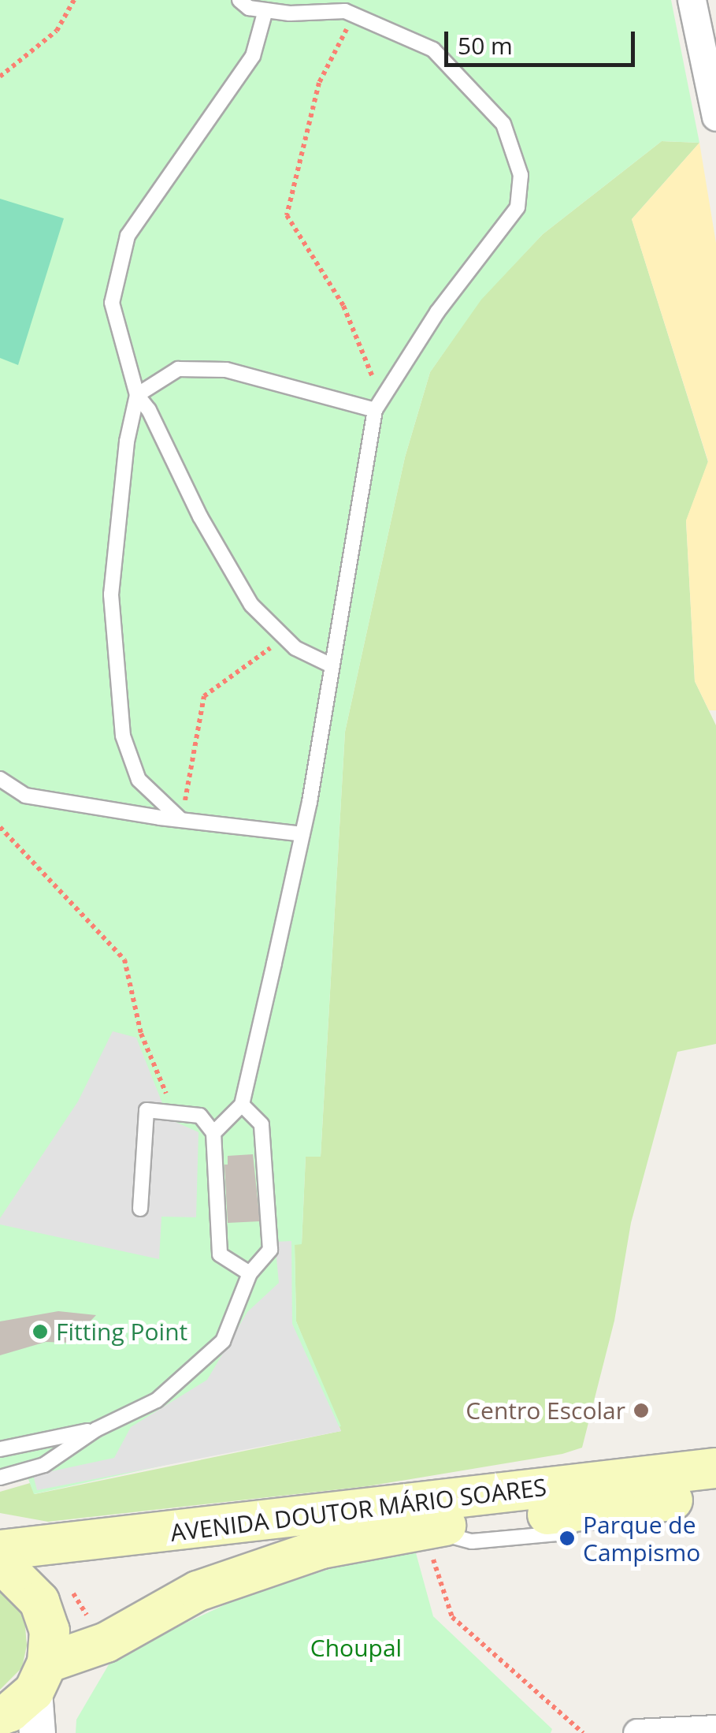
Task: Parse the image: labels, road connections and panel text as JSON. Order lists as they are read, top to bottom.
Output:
{
  "streets": {
    "main road": ["AVENIDA DOUTOR MÁRIO SOARES"]
  },
  "parks": ["Choupal"],
  "places": ["Fitting Point", "Centro Escolar", "Parque de Campismo"],
  "scale_bar": "50 m"
}
